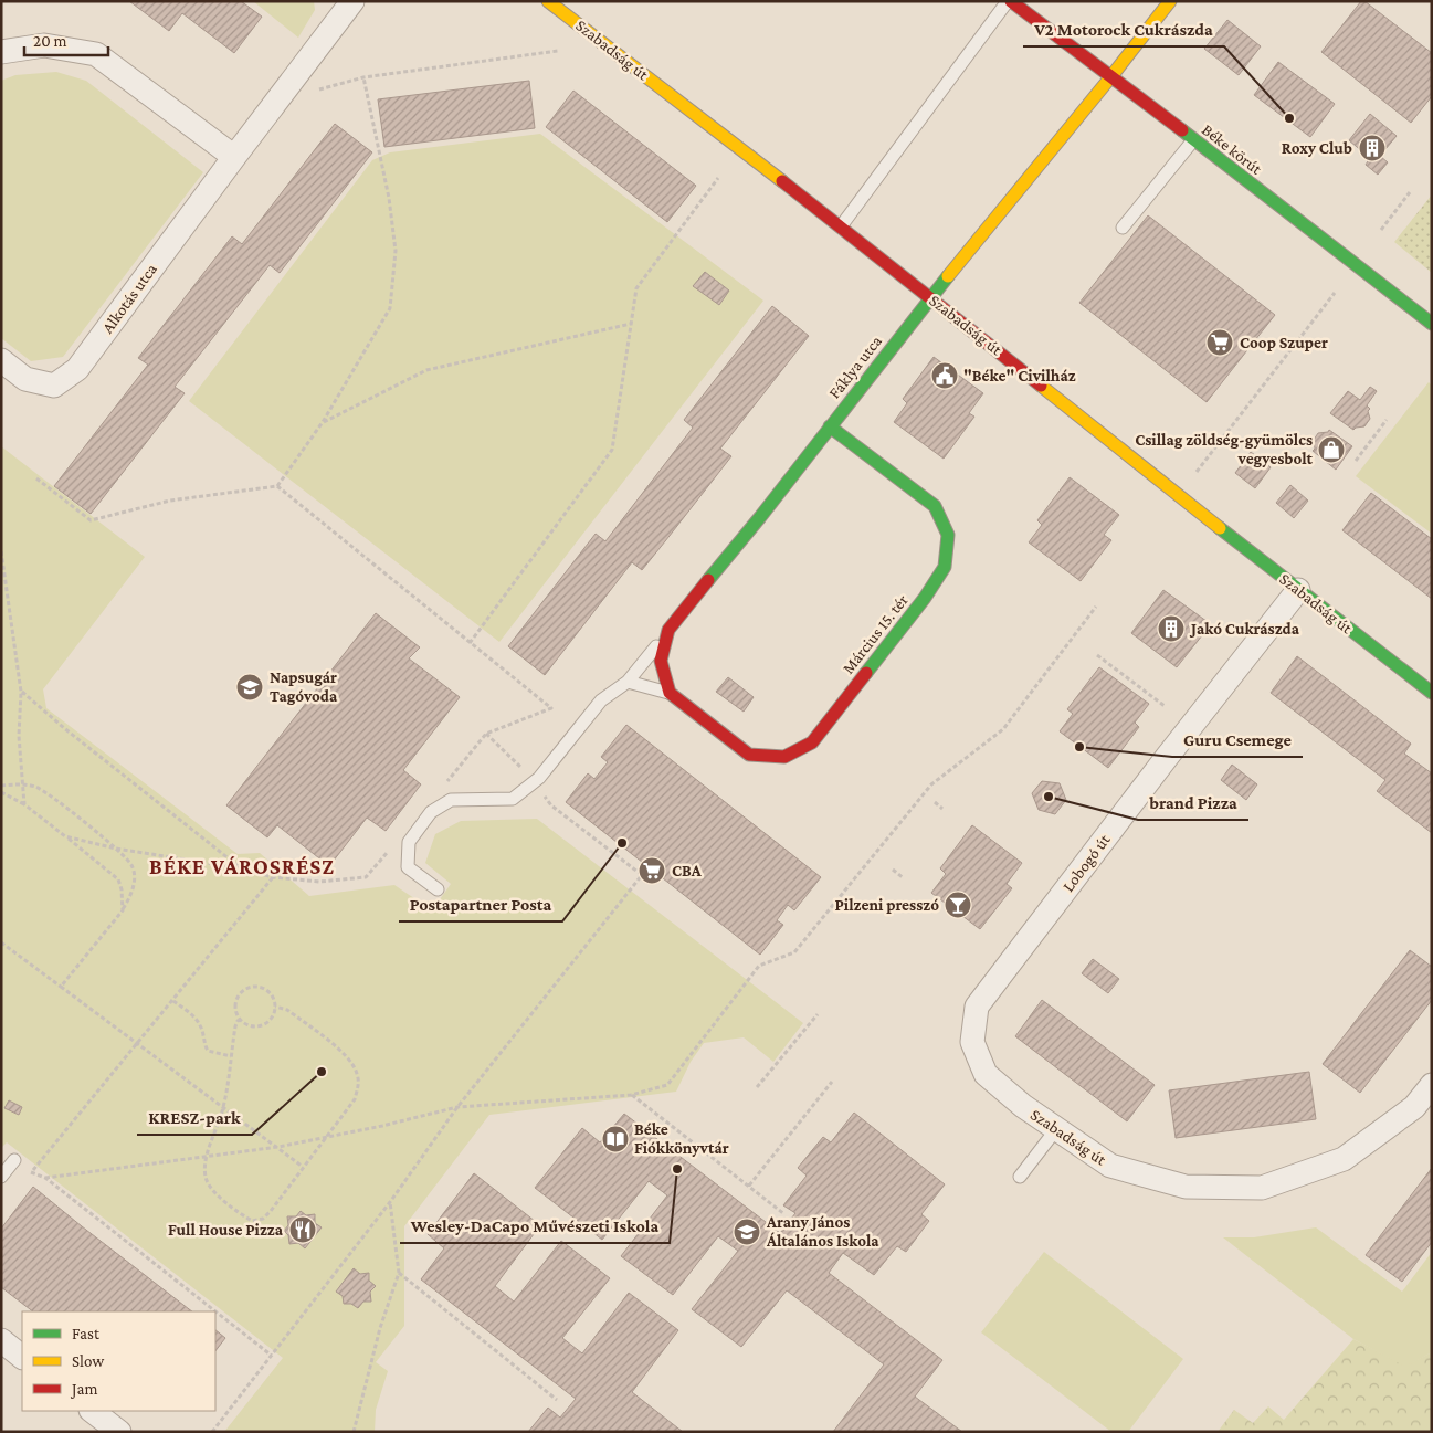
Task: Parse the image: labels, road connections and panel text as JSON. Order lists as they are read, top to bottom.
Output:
{
  "streets": {
    "street": [
      "Szabadság út",
      "Béke körút",
      "Alkotás utca",
      "Fáklya utca",
      "Március 15. tér",
      "Lobogó út"
    ]
  },
  "crossings": [
    ["Szabadság út", "Fáklya utca"],
    ["Szabadság út", "Lobogó út"],
    ["Béke körút", "Fáklya utca"],
    ["Fáklya utca", "Március 15. tér"]
  ],
  "districts": ["BÉKE VÁROSRÉSZ"],
  "places": {
    "other": [
      "V2 Motorock Cukrászda",
      "Guru Csemege",
      "brand Pizza",
      "Postapartner Posta",
      "KRESZ-park",
      "Wesley-DaCapo Művészeti Iskola"
    ],
    "building": ["Roxy Club", "Jakó Cukrászda"],
    "supermarket": ["Coop Szuper", "CBA"],
    "public building": ["\"Béke\" Civilház"],
    "shop": ["Csillag zöldség-gyümölcs vegyesbolt"],
    "school or university": ["Napsugár Tagóvoda", "Arany János Általános Iskola"],
    "bar": ["Pilzeni presszó"],
    "library": ["Béke Fiókkönyvtár"],
    "restaurant": ["Full House Pizza"]
  },
  "legend": ["Fast", "Slow", "Jam"],
  "scale_bar": "20 m"
}
